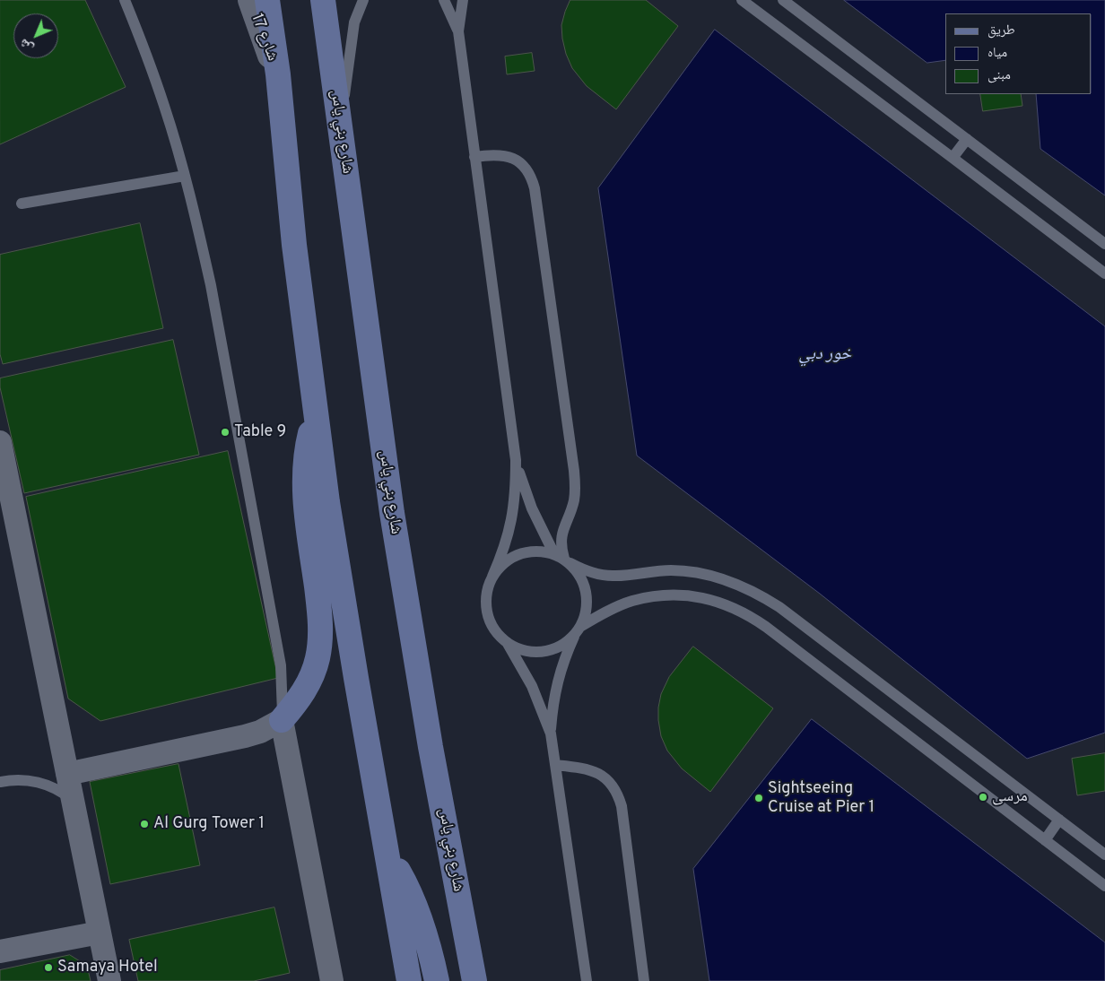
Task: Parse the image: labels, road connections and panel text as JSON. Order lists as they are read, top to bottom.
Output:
{
  "streets": {
    "main road": ["شارع بني ياس"],
    "street": ["شارع 17"]
  },
  "water": ["خور دبي"],
  "places": [
    "Table 9",
    "مرسی",
    "Sightseeing Cruise at Pier 1",
    "Al Gurg Tower 1",
    "Samaya Hotel"
  ],
  "legend": ["طريق", "مياه", "مبنى"],
  "north": "bottom left"
}
